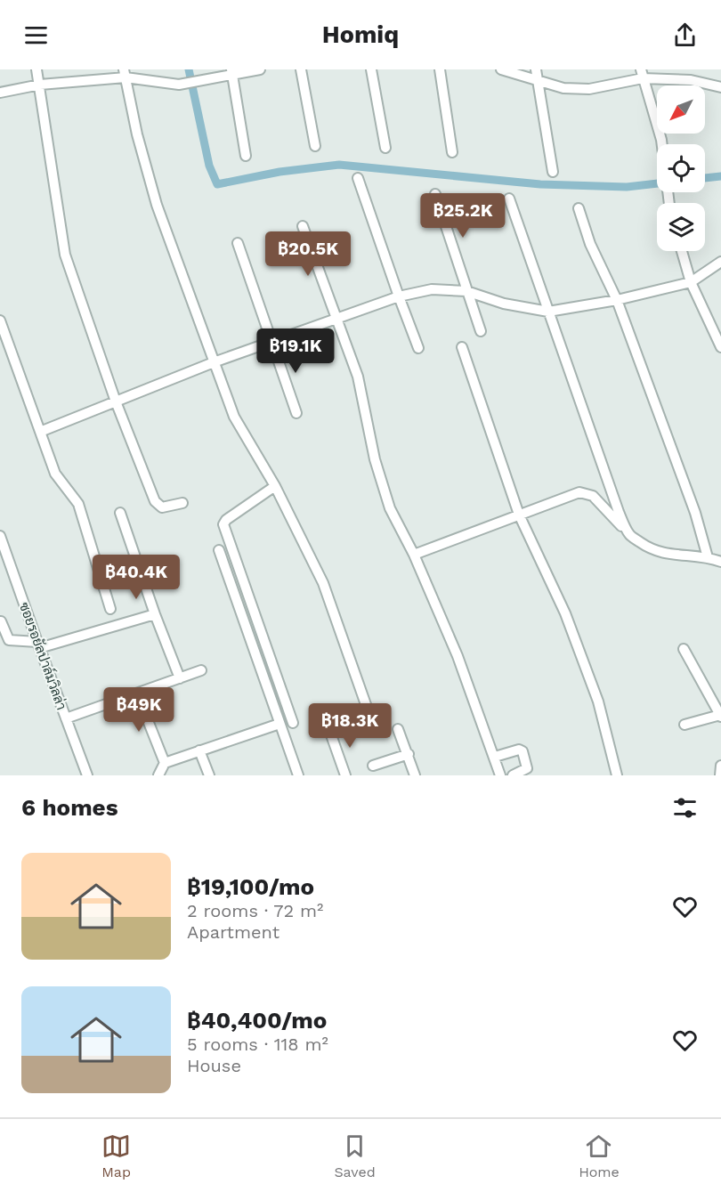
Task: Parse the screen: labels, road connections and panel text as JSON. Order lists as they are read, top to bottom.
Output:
{
  "streets": {
    "street": ["ซอยรอยัลปาล์มวิลล่า"]
  },
  "north": "bottom left",
  "page": {
    "header": "Homiq",
    "price": [
      "฿25.2K",
      "฿20.5K",
      "฿19.1K",
      "฿40.4K",
      "฿49K",
      "฿18.3K"
    ],
    "heading": "6 homes",
    "list": [
      {
        "name": "฿19,100/mo",
        "note": "2 rooms · 72 m² · Apartment"
      },
      {
        "name": "฿40,400/mo",
        "note": "5 rooms · 118 m² · House"
      }
    ],
    "tabs": ["Map", "Saved", "Home"]
  }
}
